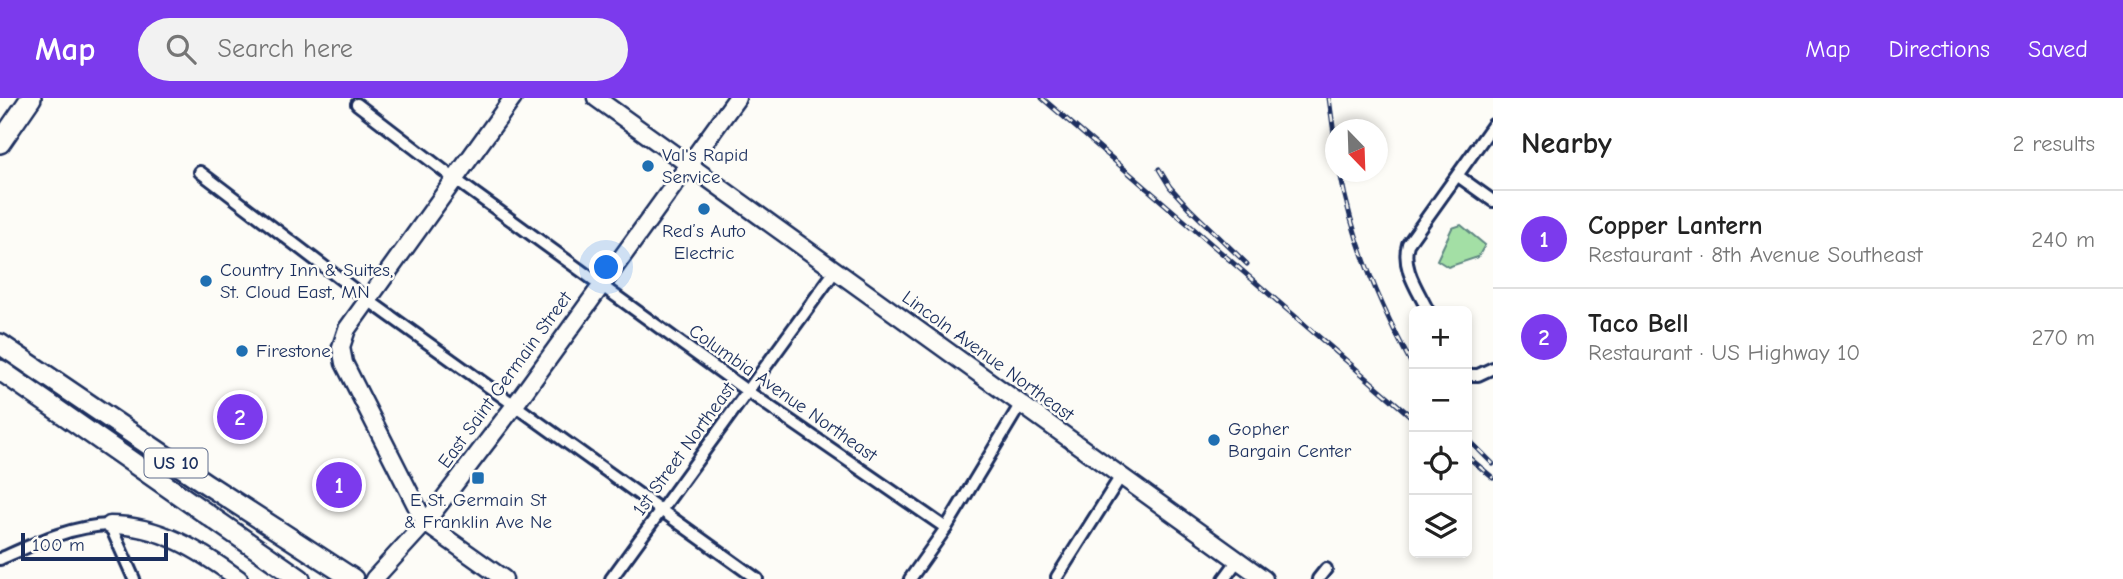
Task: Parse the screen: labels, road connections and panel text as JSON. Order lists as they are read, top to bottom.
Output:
{
  "streets": {
    "highway": ["US 10"],
    "street": [
      "Lincoln Avenue Northeast",
      "East Saint Germain Street",
      "Columbia Avenue Northeast",
      "1st Street Northeast"
    ]
  },
  "crossings": [
    ["Lincoln Avenue Northeast", "East Saint Germain Street"],
    ["Lincoln Avenue Northeast", "1st Street Northeast"],
    ["East Saint Germain Street", "Columbia Avenue Northeast"],
    ["Columbia Avenue Northeast", "1st Street Northeast"]
  ],
  "places": {
    "other": [
      "Val's Rapid Service",
      "Red’s Auto Electric",
      "Country Inn & Suites, St. Cloud East, MN",
      "Firestone",
      "Gopher Bargain Center"
    ],
    "transit": ["E St. Germain St & Franklin Ave Ne"]
  },
  "scale_bar": "100 m",
  "north": "bottom right",
  "page": {
    "header": "Map",
    "search": "Search here",
    "nav": ["Map", "Directions", "Saved"],
    "heading": ["Nearby", "2 results"],
    "list": [
      {
        "mark": "1",
        "name": "Copper Lantern",
        "note": "Restaurant · 8th Avenue Southeast",
        "value": "240 m"
      },
      {
        "mark": "2",
        "name": "Taco Bell",
        "note": "Restaurant · US Highway 10",
        "value": "270 m"
      }
    ],
    "map_buttons": ["+", "−"],
    "pins": ["2", "1"],
    "scale": "100 m"
  }
}
